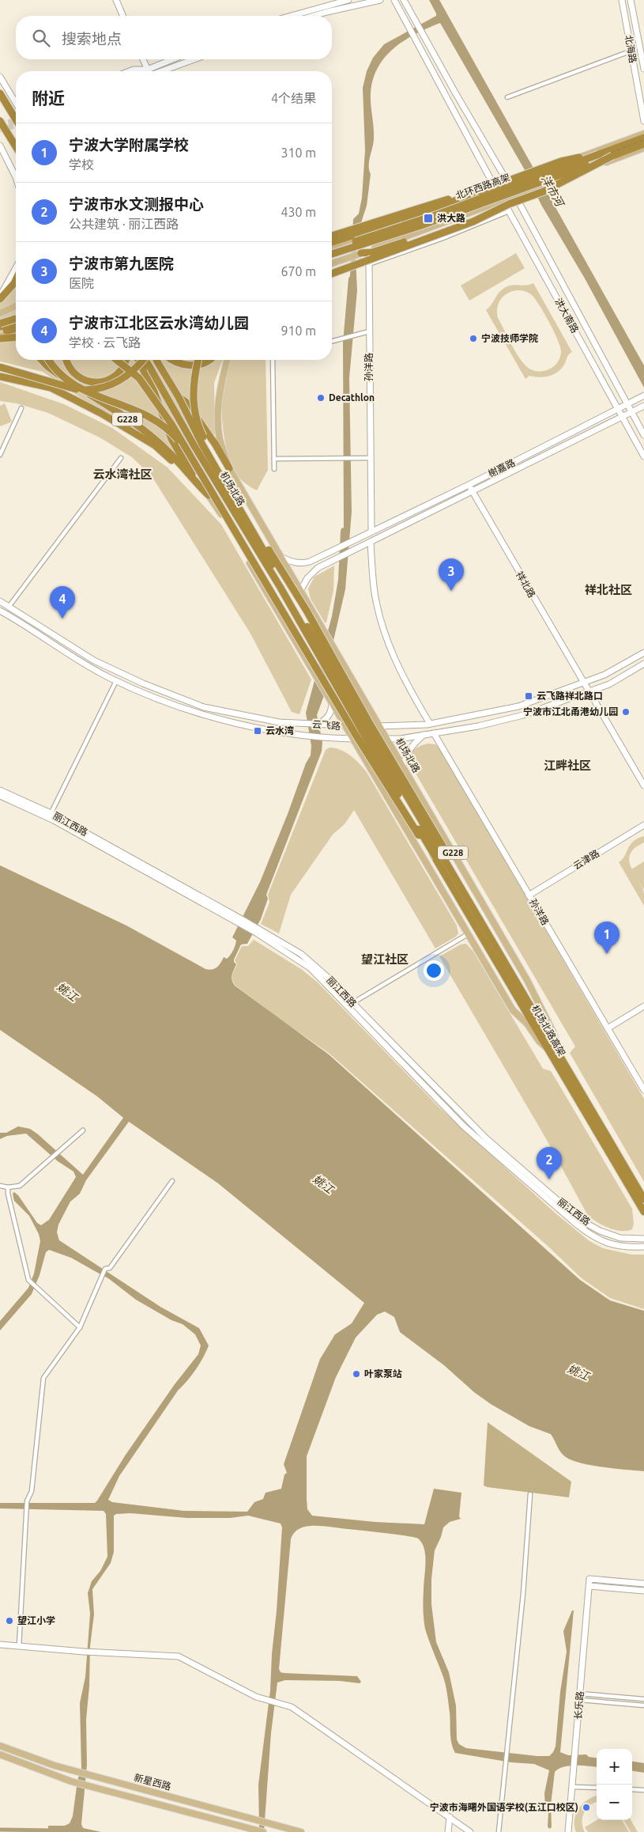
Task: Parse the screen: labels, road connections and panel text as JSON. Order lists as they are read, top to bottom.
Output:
{
  "streets": {
    "highway": [
      "北环西路高架",
      "G228",
      "机场北路",
      "机场北路高架"
    ],
    "main road": [
      "北海路",
      "洪大南路",
      "孙洋路",
      "榭嘉路",
      "祥北路",
      "云飞路",
      "丽江西路",
      "云津路",
      "长乐路",
      "新星西路"
    ]
  },
  "crossings": [
    ["洪大南路", "榭嘉路"],
    ["孙洋路", "榭嘉路"],
    ["孙洋路", "云飞路"],
    ["孙洋路", "云津路"],
    ["G228", "机场北路"],
    ["G228", "云飞路"],
    ["G228", "机场北路高架"],
    ["榭嘉路", "机场北路"],
    ["榭嘉路", "祥北路"],
    ["机场北路", "云飞路"],
    ["机场北路", "机场北路高架"],
    ["祥北路", "云飞路"]
  ],
  "districts": [
    "云水湾社区",
    "祥北社区",
    "江畔社区",
    "望江社区"
  ],
  "water": ["洋市河", "姚江"],
  "places": {
    "transit": ["洪大路", "云飞路祥北路口", "云水湾"],
    "other": [
      "宁波技师学院",
      "Decathlon",
      "宁波市江北甬港幼儿园",
      "叶家泵站",
      "望江小学",
      "宁波市海曙外国语学校(五江口校区)"
    ]
  },
  "page": {
    "search": "搜索地点",
    "heading": ["附近", "4个结果"],
    "list": [
      {
        "mark": "1",
        "name": "宁波大学附属学校",
        "note": "学校",
        "value": "310 m"
      },
      {
        "mark": "2",
        "name": "宁波市水文测报中心",
        "note": "公共建筑 · 丽江西路",
        "value": "430 m"
      },
      {
        "mark": "3",
        "name": "宁波市第九医院",
        "note": "医院",
        "value": "670 m"
      },
      {
        "mark": "4",
        "name": "宁波市江北区云水湾幼儿园",
        "note": "学校 · 云飞路",
        "value": "910 m"
      }
    ],
    "pins": [
      "3",
      "4",
      "1",
      "2"
    ],
    "map_buttons": ["+", "−"]
  }
}
